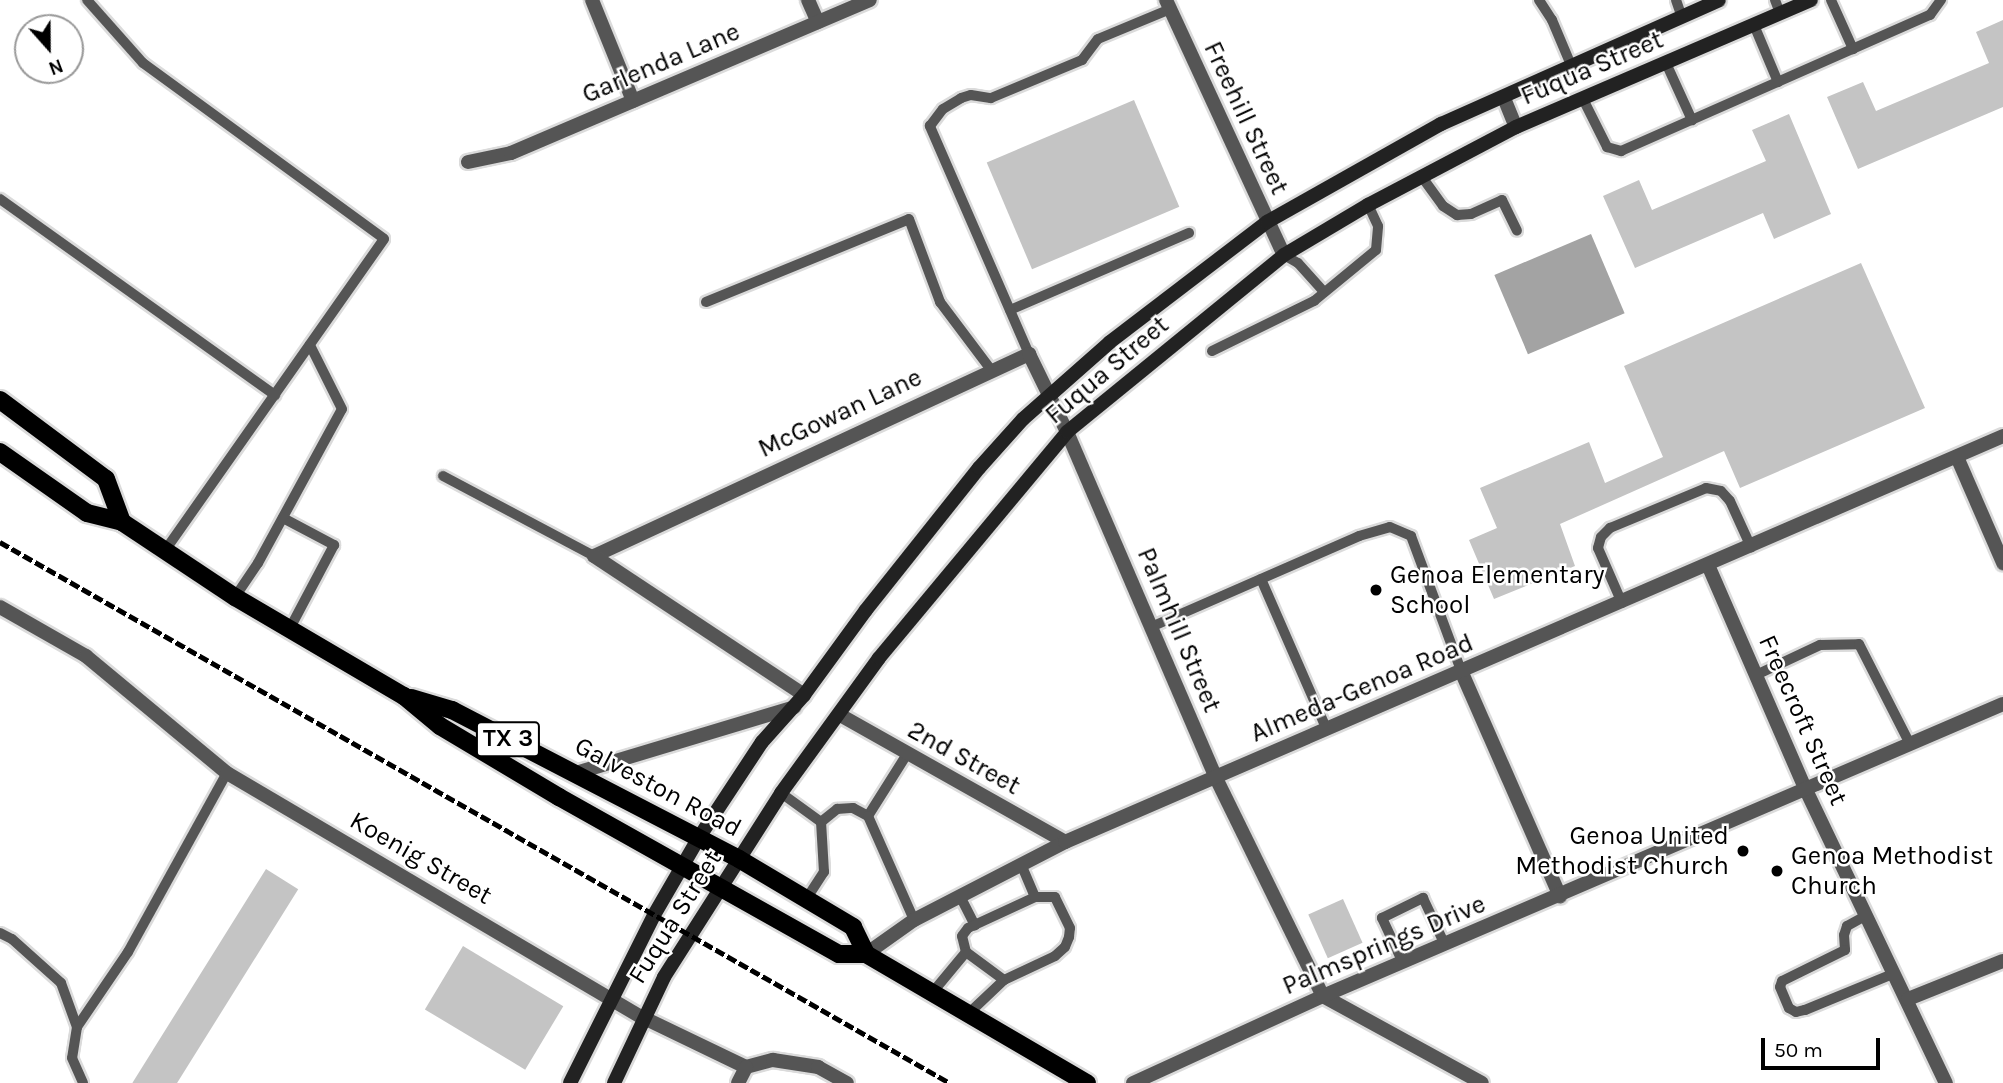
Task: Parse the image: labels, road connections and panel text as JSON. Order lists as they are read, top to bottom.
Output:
{
  "streets": {
    "main road": ["Fuqua Street", "TX 3", "Galveston Road"],
    "street": [
      "Garlenda Lane",
      "Freehill Street",
      "McGowan Lane",
      "Palmhill Street",
      "Almeda-Genoa Road",
      "Freecroft Street",
      "2nd Street",
      "Koenig Street",
      "Palmsprings Drive"
    ]
  },
  "crossings": [
    ["Fuqua Street", "Freehill Street"],
    ["Fuqua Street", "Palmhill Street"],
    ["Fuqua Street", "2nd Street"],
    ["Fuqua Street", "Galveston Road"],
    ["Fuqua Street", "Koenig Street"],
    ["Palmhill Street", "Almeda-Genoa Road"],
    ["Palmhill Street", "Palmsprings Drive"],
    ["Almeda-Genoa Road", "Freecroft Street"],
    ["Almeda-Genoa Road", "2nd Street"],
    ["Almeda-Genoa Road", "Galveston Road"],
    ["Freecroft Street", "Palmsprings Drive"]
  ],
  "places": ["Genoa Elementary School", "Genoa United Methodist Church", "Genoa Methodist Church"],
  "scale_bar": "50 m",
  "north": "bottom"
}
